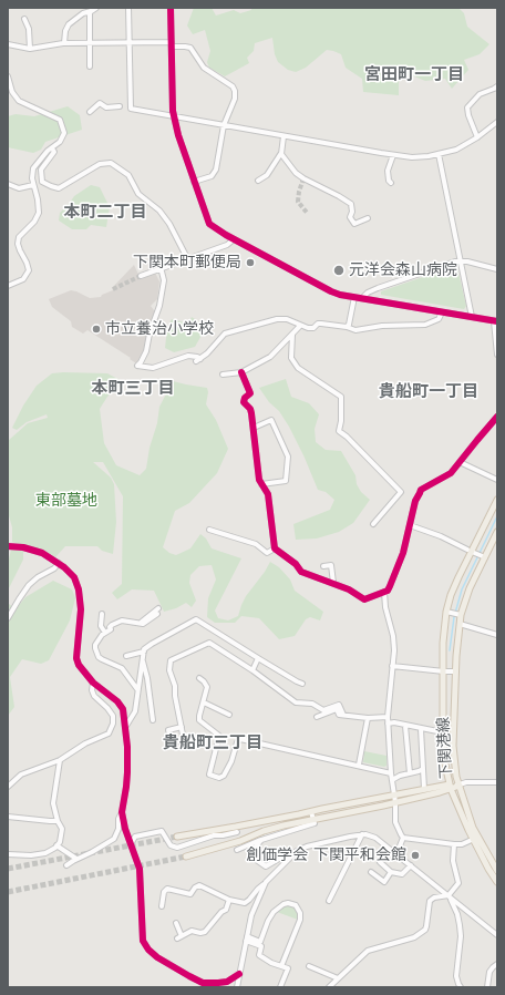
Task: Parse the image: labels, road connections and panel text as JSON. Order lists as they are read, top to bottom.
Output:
{
  "streets": {
    "main road": ["下関港線"]
  },
  "districts": [
    "宮田町一丁目",
    "本町二丁目",
    "本町三丁目",
    "貴船町一丁目",
    "貴船町三丁目"
  ],
  "parks": ["東部墓地"],
  "places": [
    "下関本町郵便局",
    "元洋会森山病院",
    "市立養治小学校",
    "創価学会 下関平和会館"
  ]
}
